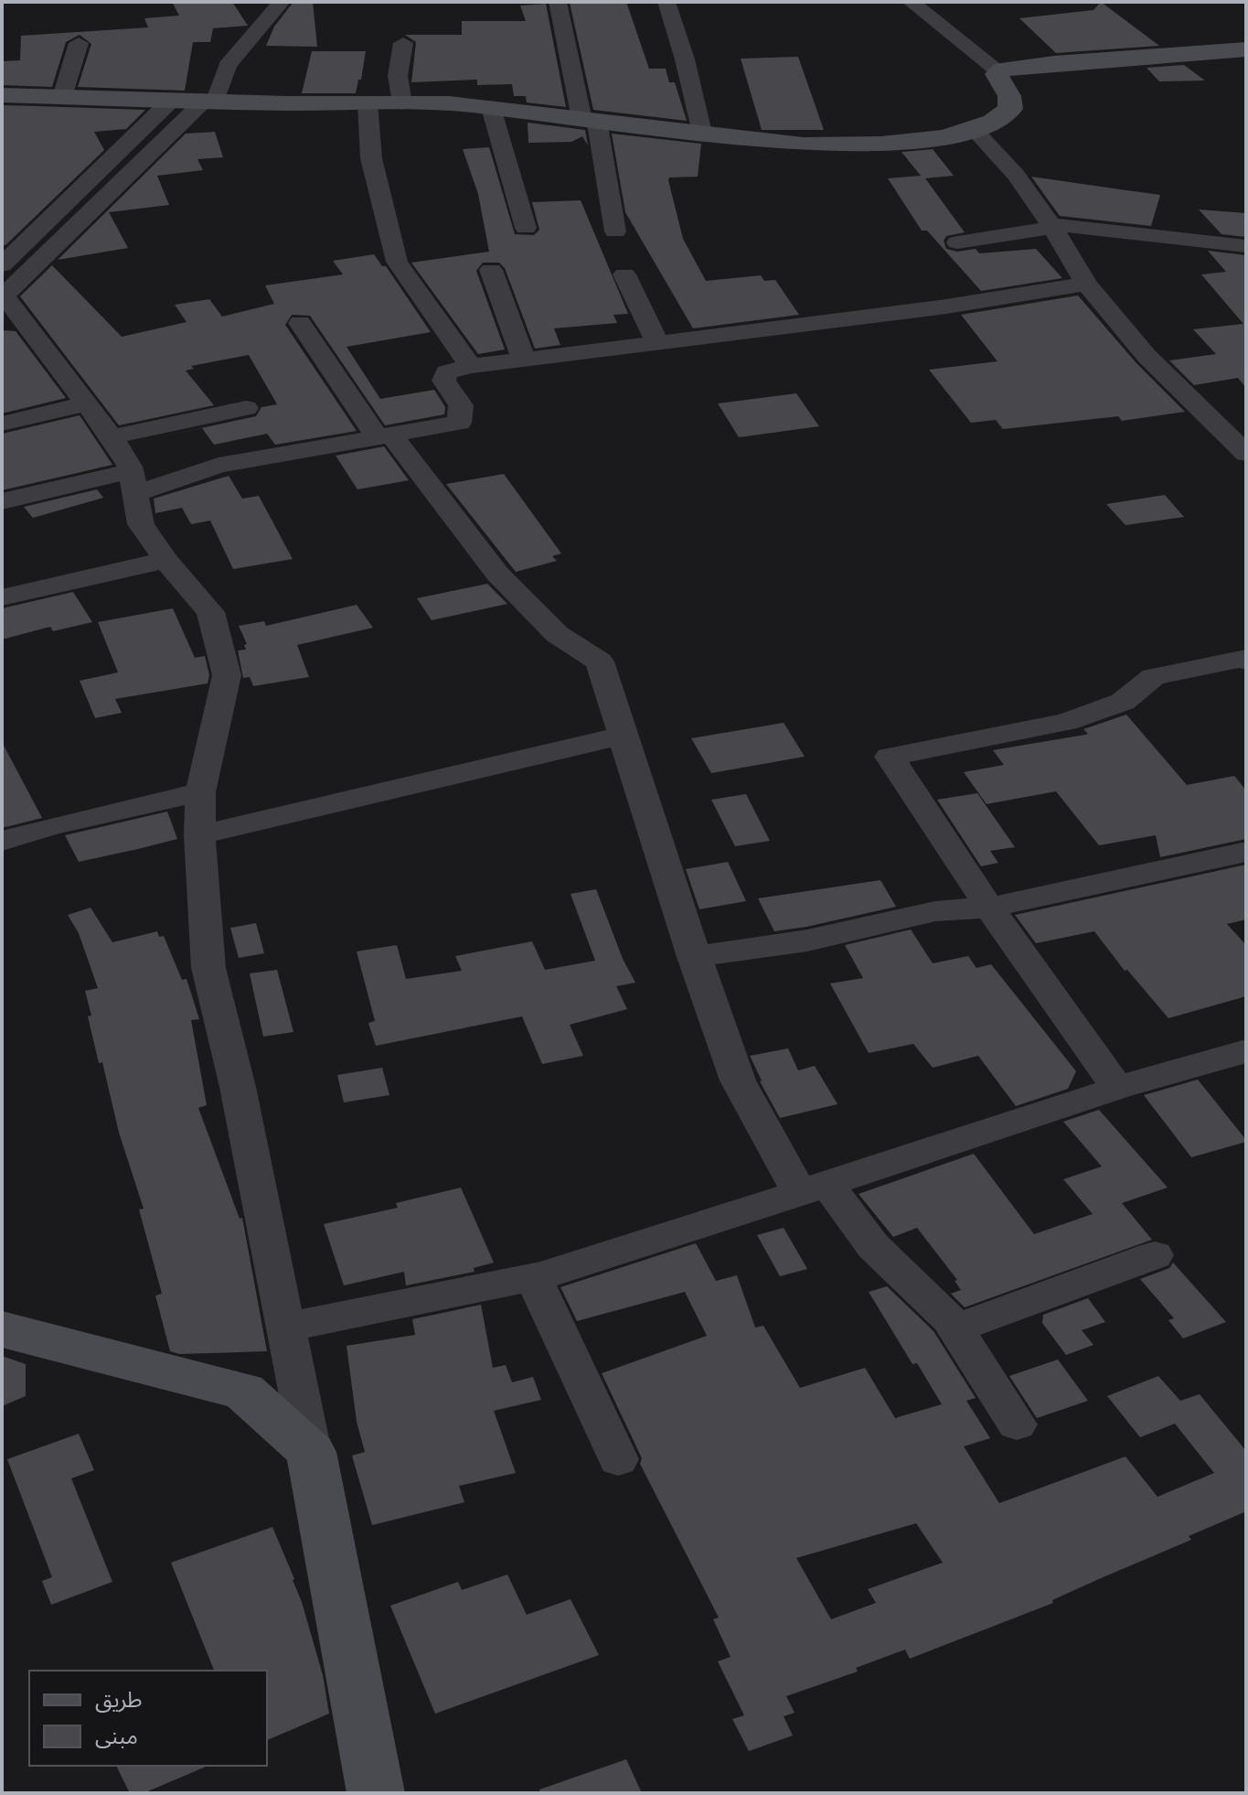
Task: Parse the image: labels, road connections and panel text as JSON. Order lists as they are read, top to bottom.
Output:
{
  "legend": ["طريق", "مبنى"]
}
